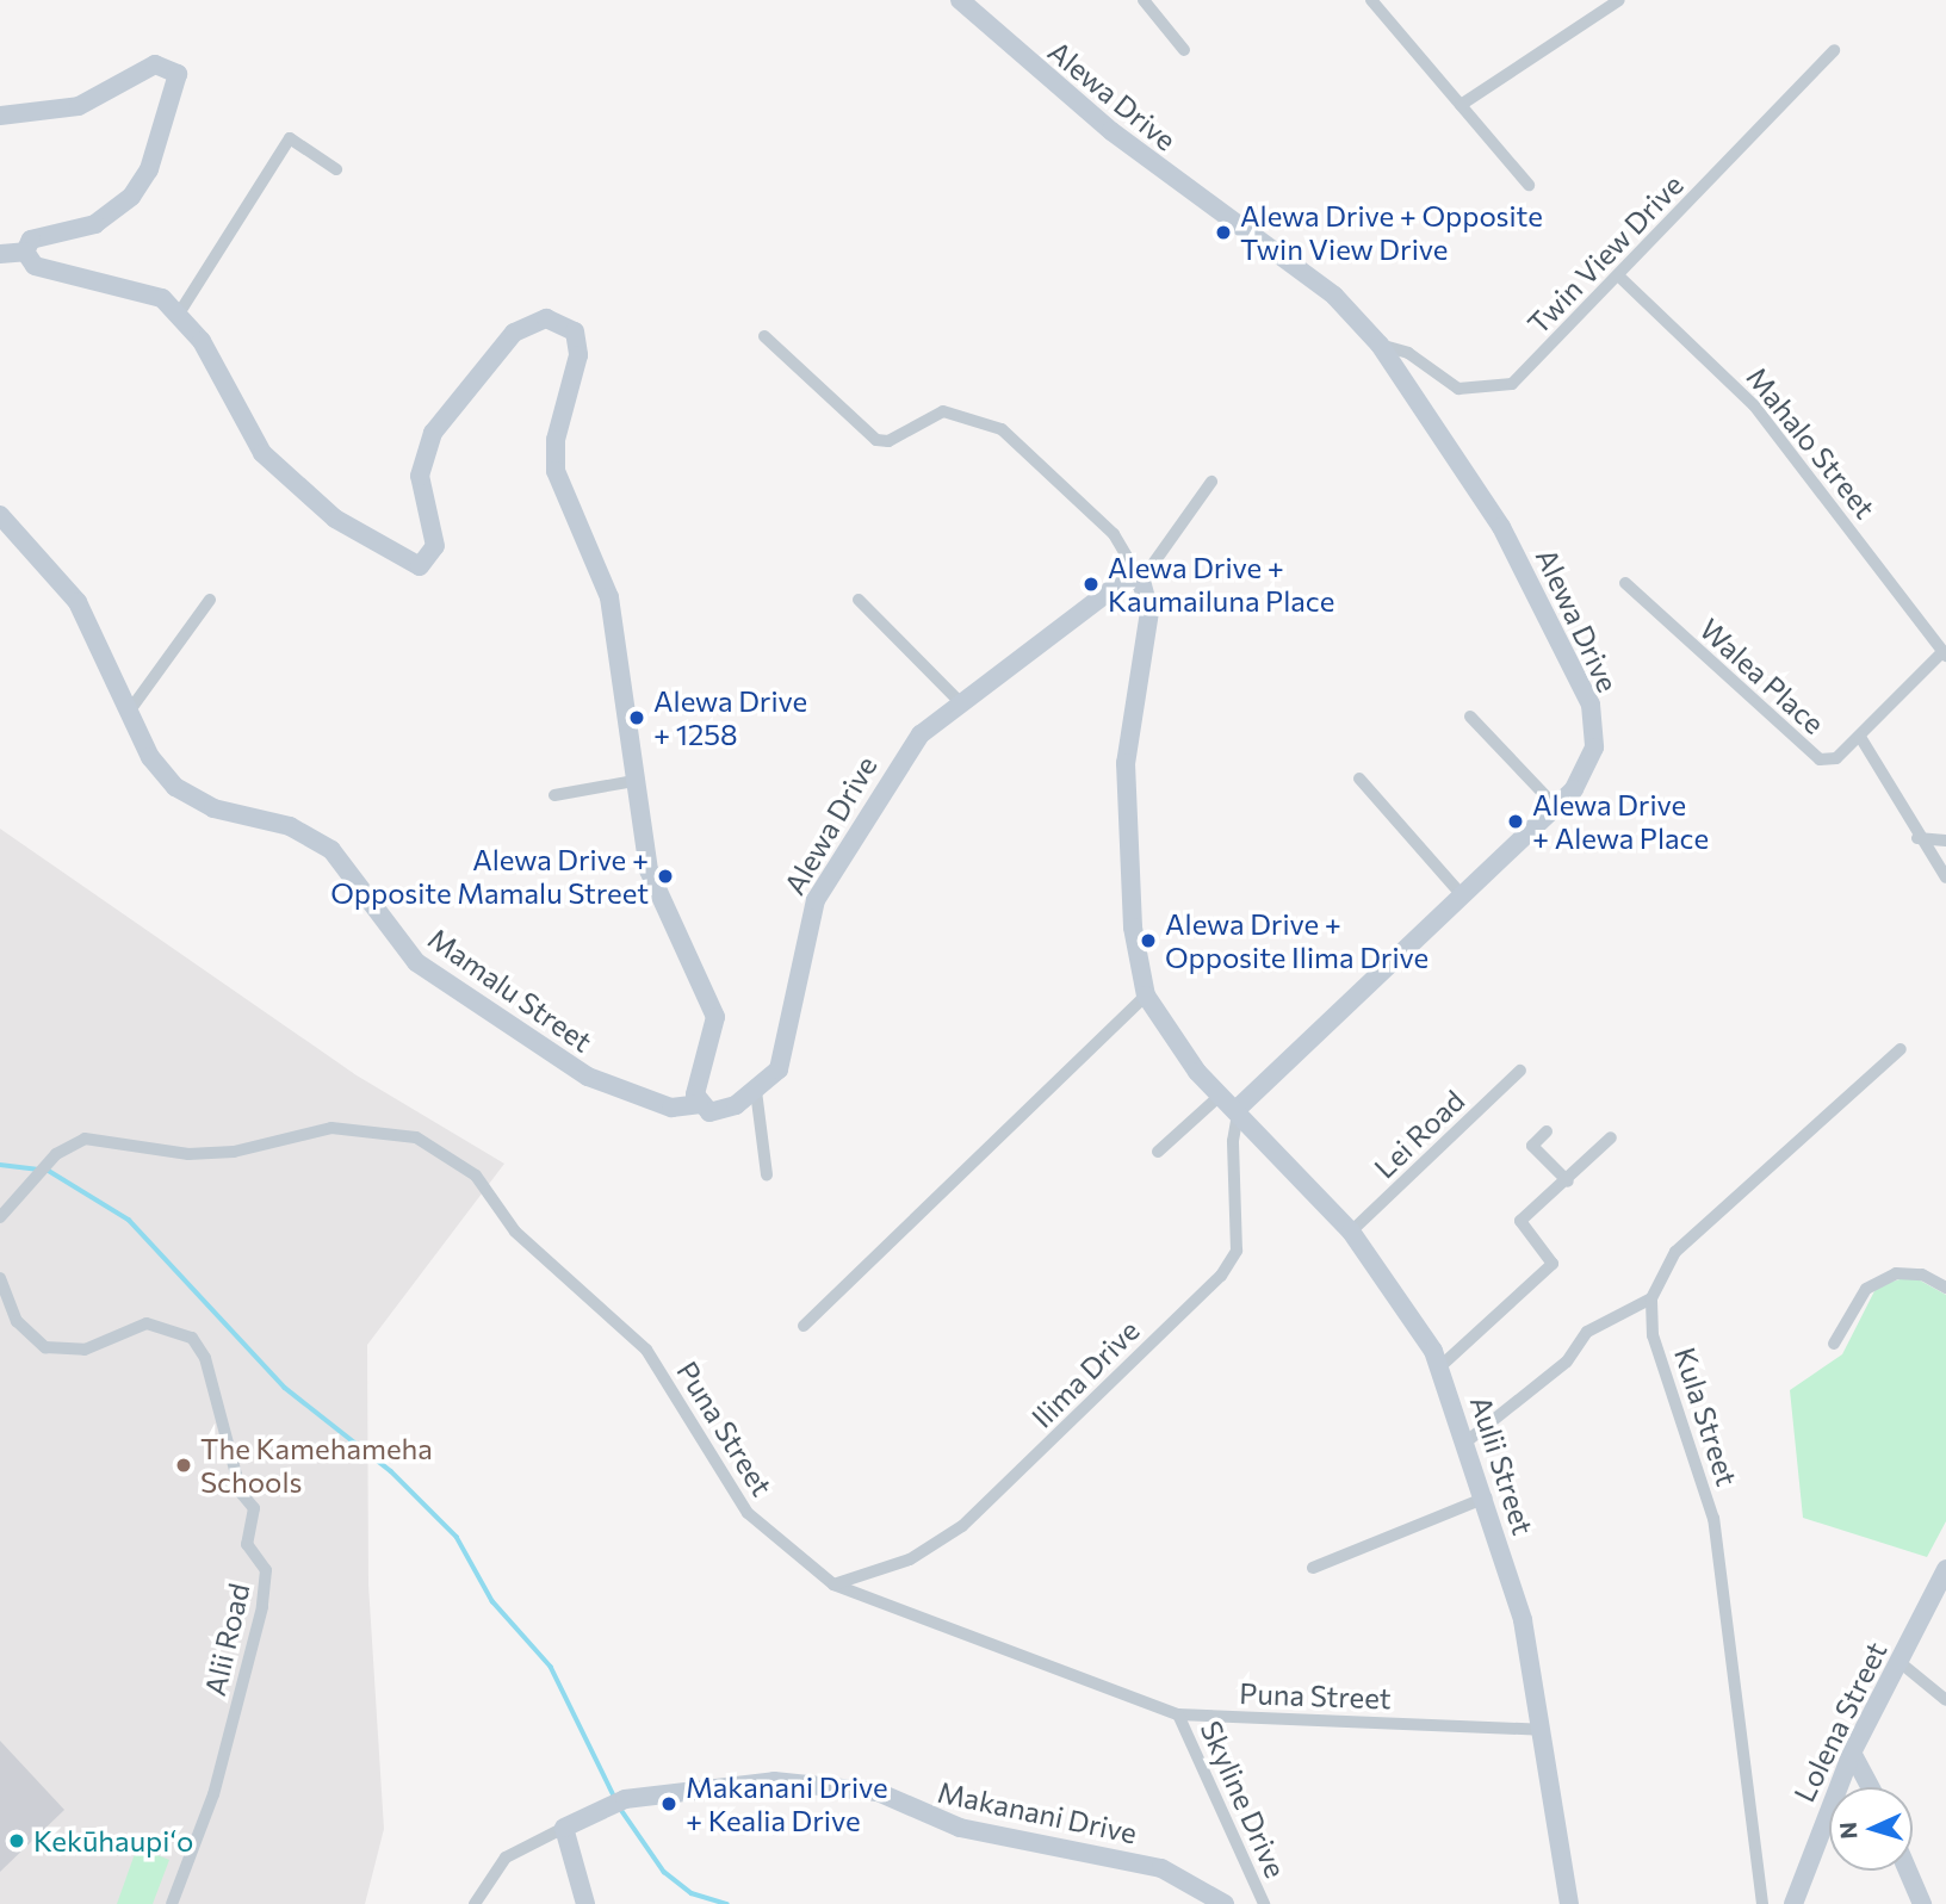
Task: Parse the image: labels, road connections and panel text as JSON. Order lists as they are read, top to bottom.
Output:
{
  "streets": {
    "street": [
      "Alewa Drive",
      "Twin View Drive",
      "Mahalo Street",
      "Walea Place",
      "Mamalu Street",
      "Lei Road",
      "Ilima Drive",
      "Kula Street",
      "Puna Street",
      "Aulii Street",
      "Alii Road",
      "Lolena Street",
      "Skyline Drive",
      "Makanani Drive"
    ]
  },
  "crossings": [
    ["Alewa Drive", "Twin View Drive"],
    ["Alewa Drive", "Mamalu Street"],
    ["Alewa Drive", "Ilima Drive"],
    ["Alewa Drive", "Aulii Street"],
    ["Twin View Drive", "Mahalo Street"],
    ["Mahalo Street", "Walea Place"],
    ["Lei Road", "Aulii Street"],
    ["Ilima Drive", "Puna Street"],
    ["Ilima Drive", "Aulii Street"],
    ["Puna Street", "Aulii Street"],
    ["Puna Street", "Skyline Drive"]
  ],
  "places": [
    "Alewa Drive + Opposite Twin View Drive",
    "Alewa Drive + Kaumailuna Place",
    "Alewa Drive + 1258",
    "Alewa Drive + Alewa Place",
    "Alewa Drive + Opposite Mamalu Street",
    "Alewa Drive + Opposite Ilima Drive",
    "The Kamehameha Schools",
    "Makanani Drive + Kealia Drive",
    "Kekūhaupiʻo"
  ],
  "north": "left"
}
